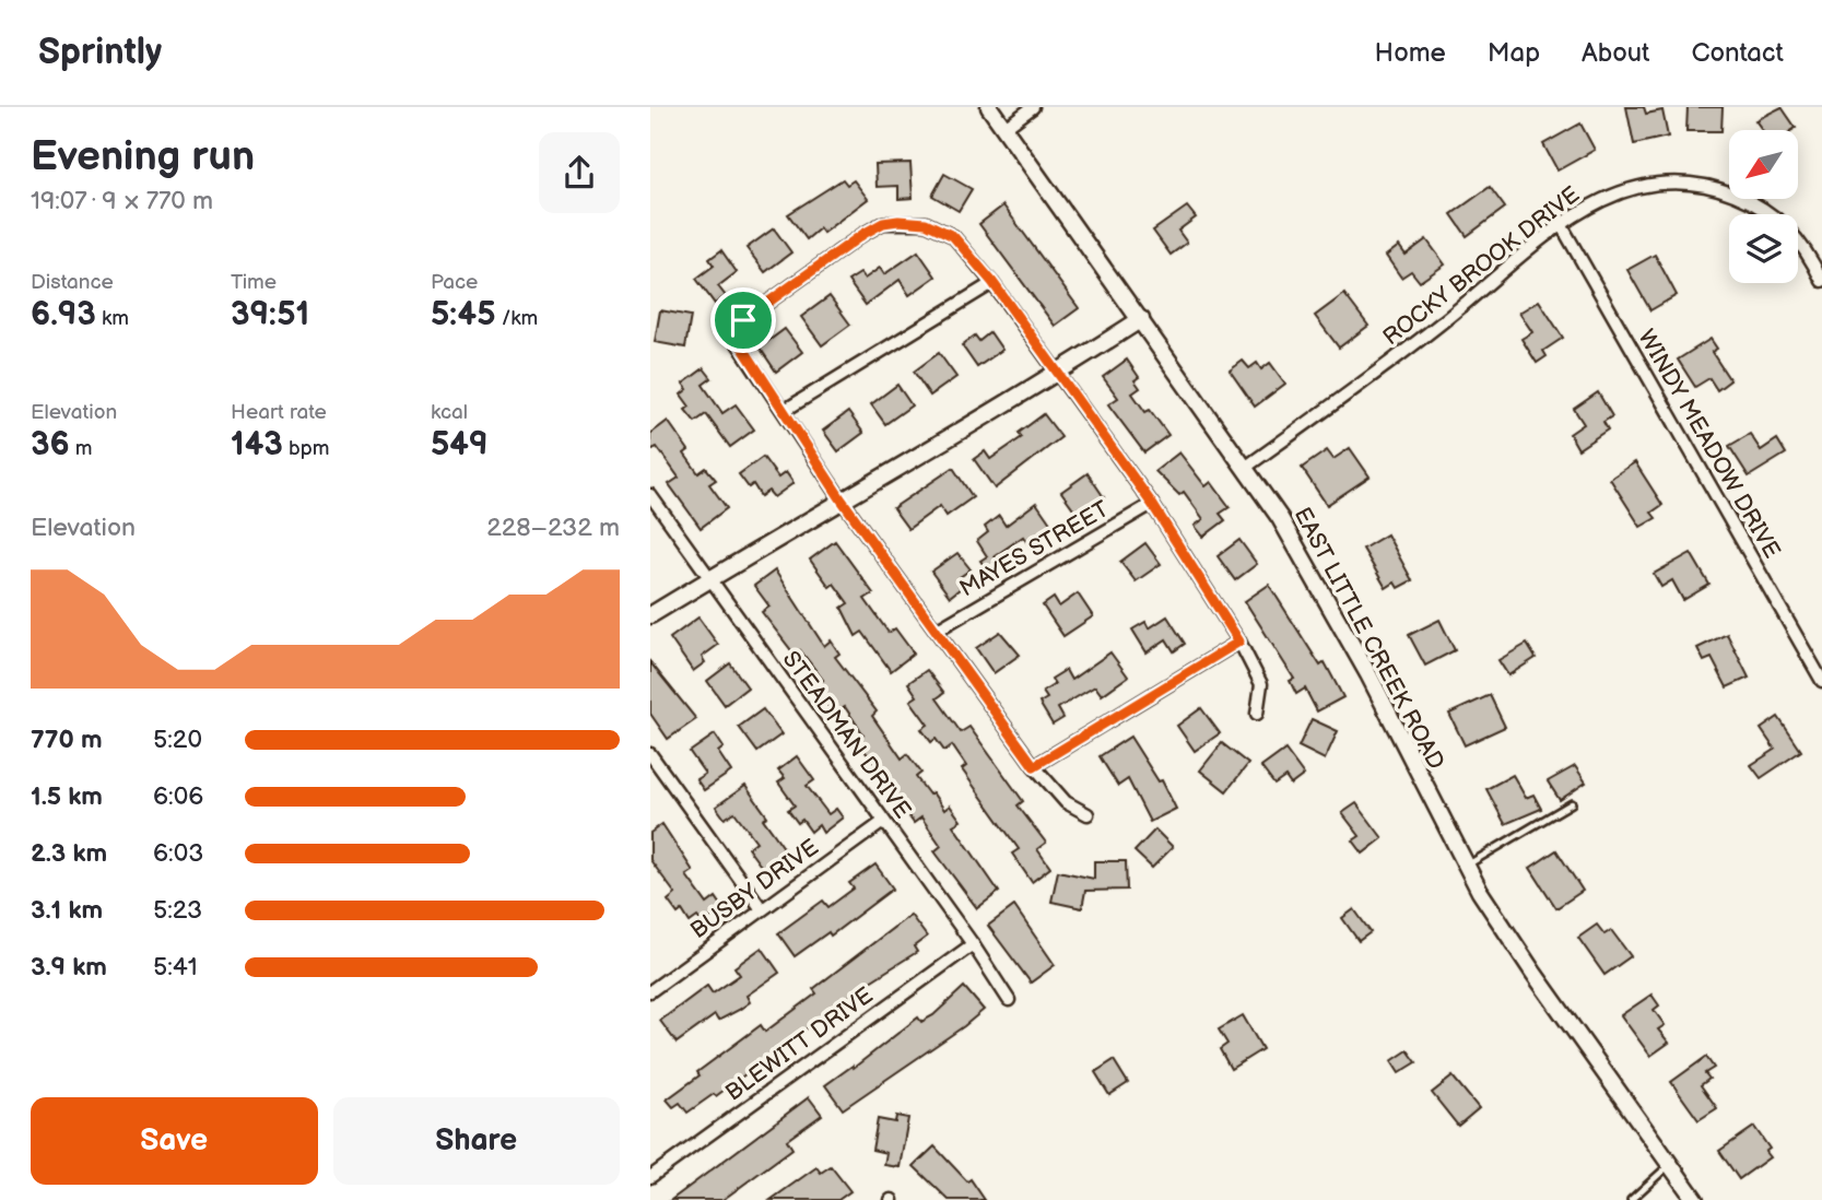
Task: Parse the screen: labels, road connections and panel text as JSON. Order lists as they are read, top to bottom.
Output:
{
  "streets": {
    "street": [
      "ROCKY BROOK DRIVE",
      "WINDY MEADOW DRIVE",
      "MAYES STREET",
      "EAST LITTLE CREEK ROAD",
      "STEADMAN DRIVE",
      "BUSBY DRIVE",
      "BLEWITT DRIVE"
    ]
  },
  "crossings": [
    ["ROCKY BROOK DRIVE", "WINDY MEADOW DRIVE"],
    ["ROCKY BROOK DRIVE", "EAST LITTLE CREEK ROAD"],
    ["STEADMAN DRIVE", "BUSBY DRIVE"],
    ["STEADMAN DRIVE", "BLEWITT DRIVE"]
  ],
  "north": "bottom left",
  "page": {
    "header": "Sprintly",
    "nav": [
      "Home",
      "Map",
      "About",
      "Contact"
    ],
    "heading": ["Evening run", "19:07 · 9 × 770 m"],
    "stats": [
      ["Distance", "6.93 km"],
      ["Time", "39:51"],
      ["Pace", "5:45 /km"],
      ["Elevation", "36 m"],
      ["Heart rate", "143 bpm"],
      ["kcal", "549"]
    ],
    "chart": ["Elevation", "228–232 m"],
    "list": [
      {
        "name": "770 m",
        "note": "5:20"
      },
      {
        "name": "1.5 km",
        "note": "6:06"
      },
      {
        "name": "2.3 km",
        "note": "6:03"
      },
      {
        "name": "3.1 km",
        "note": "5:23"
      },
      {
        "name": "3.9 km",
        "note": "5:41"
      }
    ],
    "buttons": ["Save", "Share"]
  }
}
